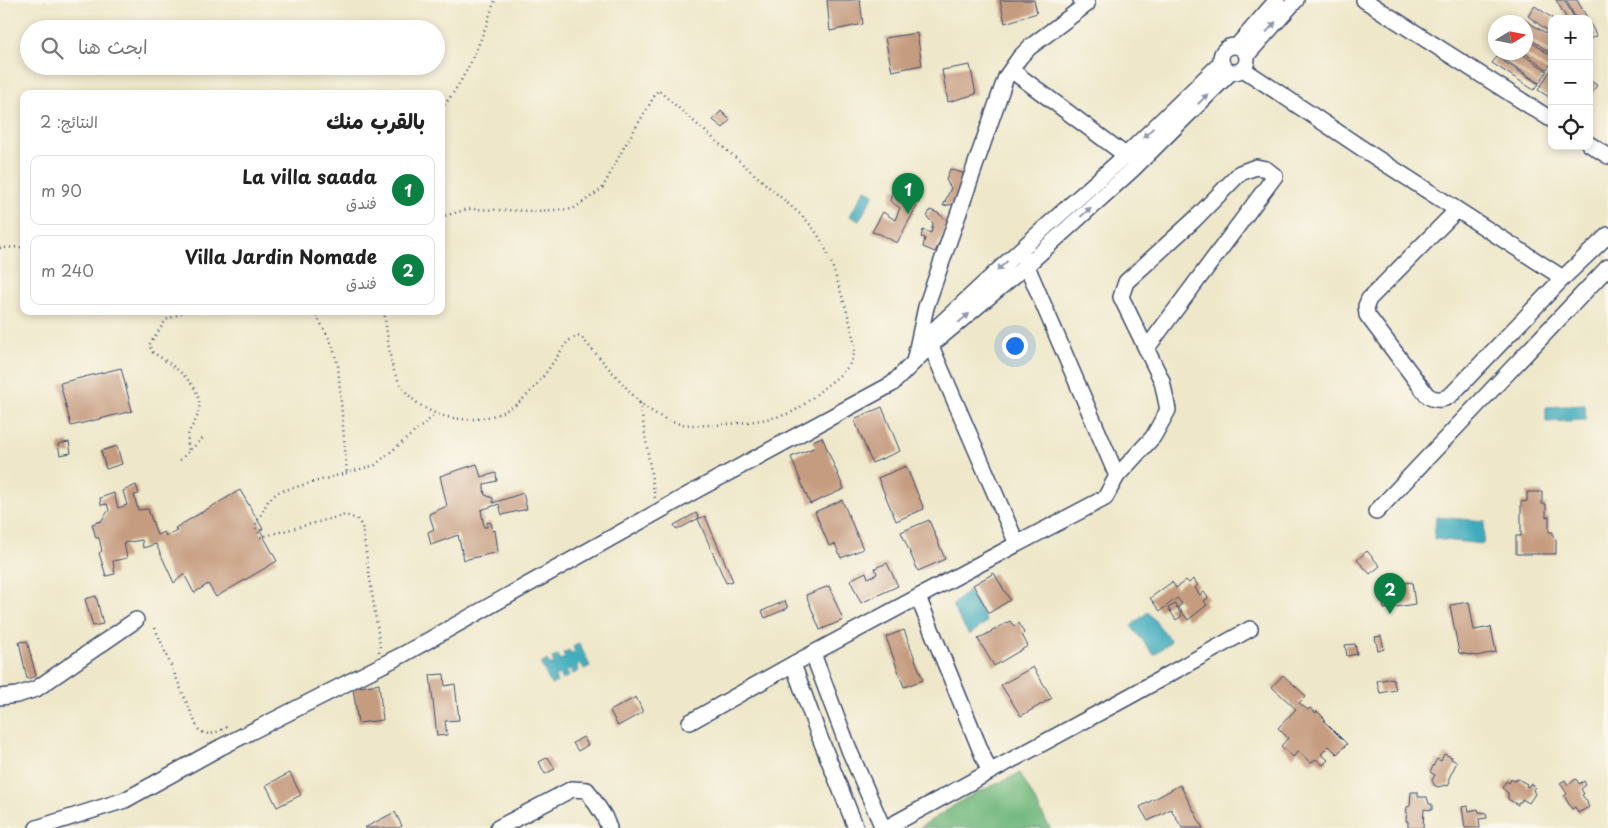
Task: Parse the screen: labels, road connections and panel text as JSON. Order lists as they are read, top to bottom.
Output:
{
  "north": "right",
  "page": {
    "map_buttons": ["+", "−"],
    "search": "ابحث هنا",
    "heading": ["بالقرب منك", "النتائج: 2"],
    "list": [
      {
        "mark": "1",
        "name": "La villa saada",
        "note": "فندق",
        "value": "90 m"
      },
      {
        "mark": "2",
        "name": "Villa Jardin Nomade",
        "note": "فندق",
        "value": "240 m"
      }
    ],
    "pins": ["1", "2"]
  }
}
